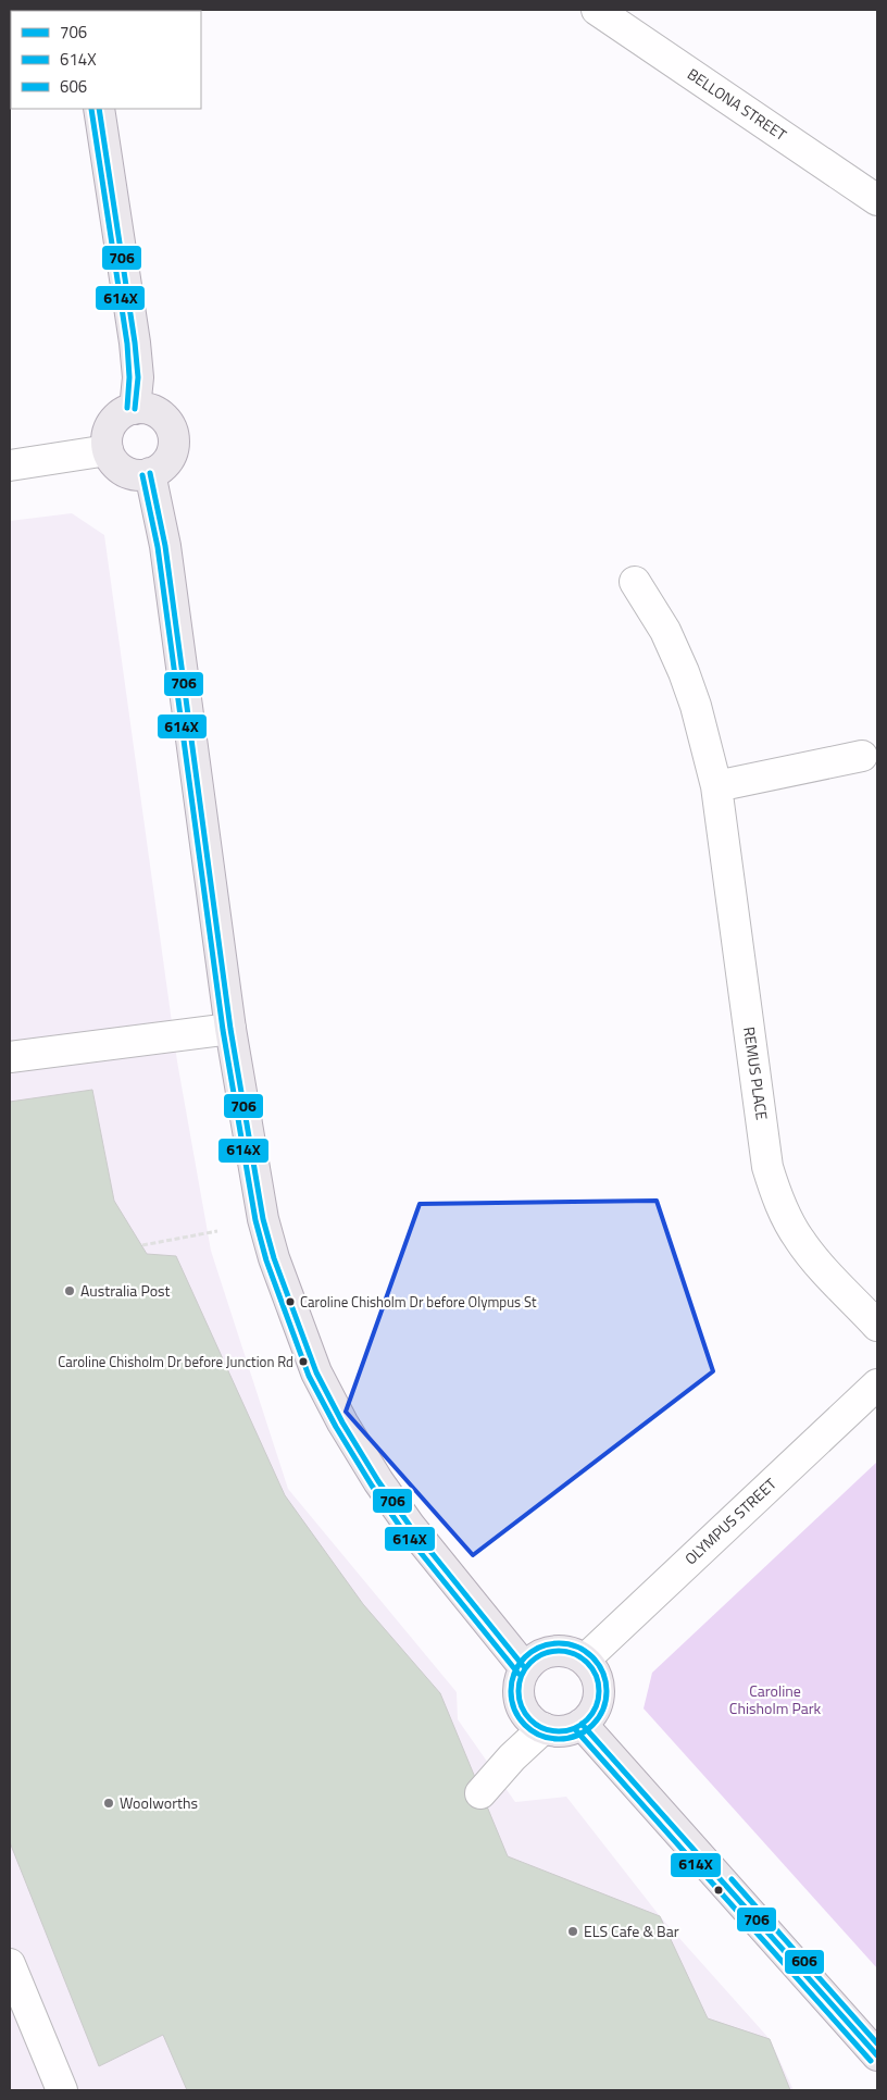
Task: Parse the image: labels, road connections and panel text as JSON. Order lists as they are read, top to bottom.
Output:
{
  "streets": {
    "street": ["BELLONA STREET", "REMUS PLACE", "OLYMPUS STREET"]
  },
  "parks": ["Caroline Chisholm Park"],
  "places": [
    "Australia Post",
    "Caroline Chisholm Dr before Olympus St",
    "Caroline Chisholm Dr before Junction Rd",
    "Woolworths",
    "ELS Cafe & Bar"
  ],
  "lines": ["transit line 706", "transit line 614X", "transit line 606"],
  "legend": ["706", "614X", "606"]
}
